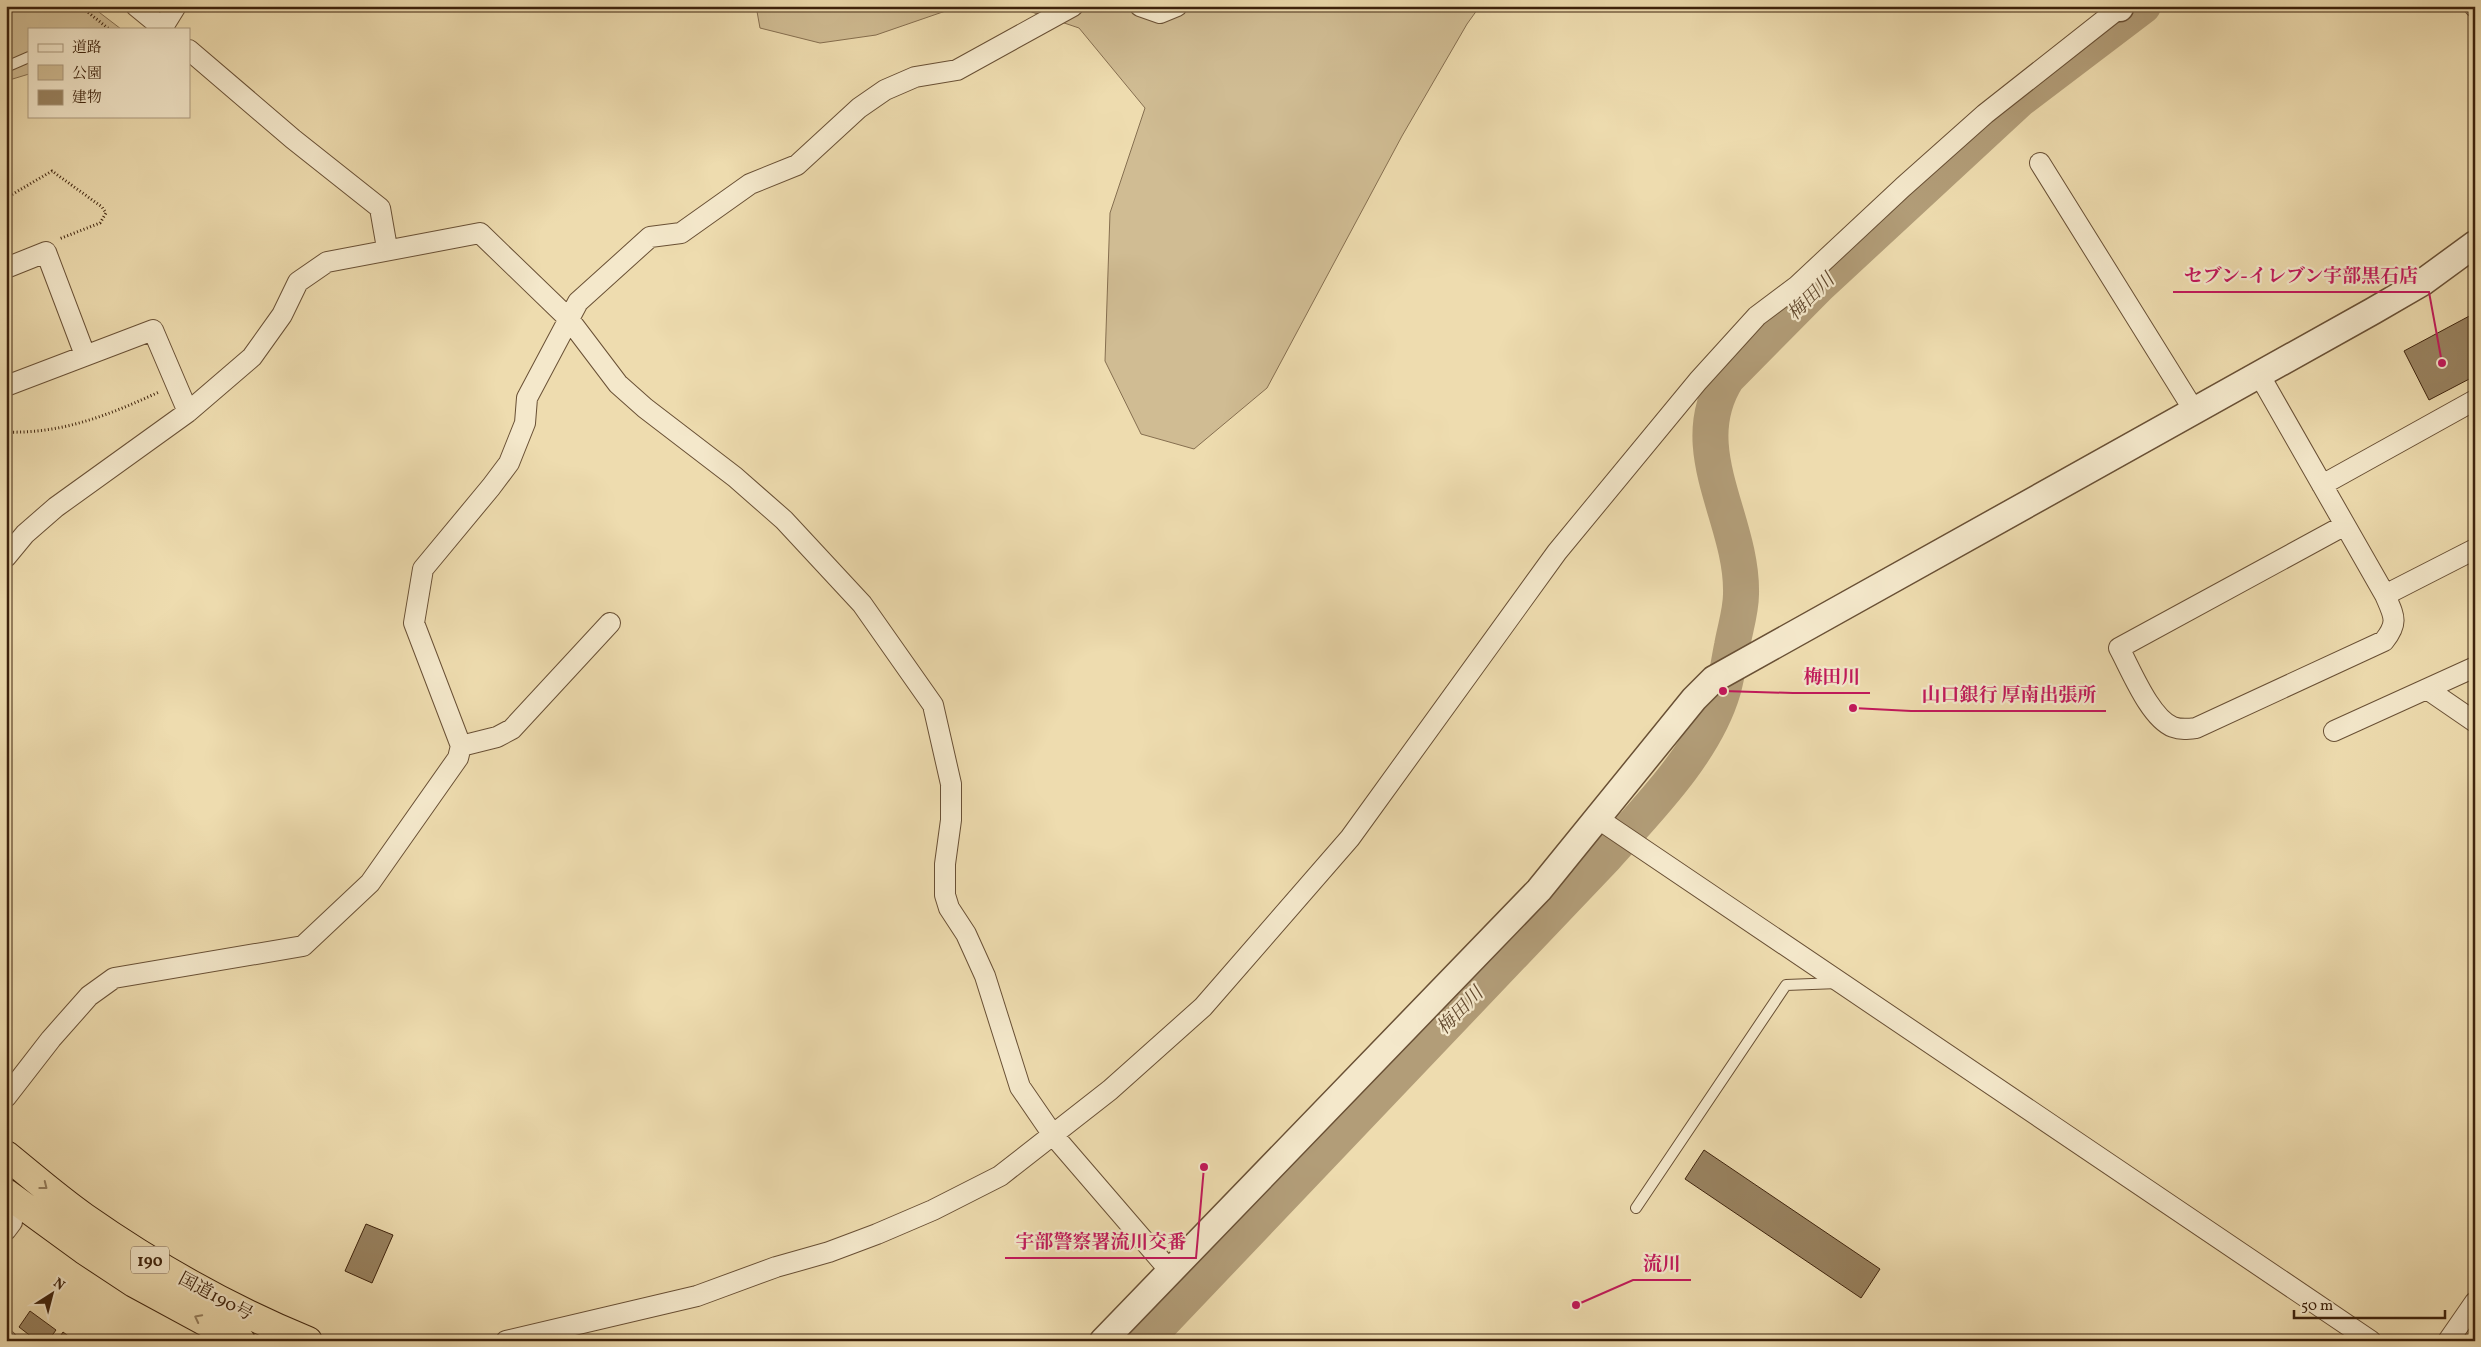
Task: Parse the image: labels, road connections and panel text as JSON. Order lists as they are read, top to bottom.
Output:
{
  "streets": {
    "highway": ["190", "国道190号"]
  },
  "water": ["梅田川"],
  "places": [
    "セブン-イレブン宇部黒石店",
    "梅田川",
    "山口銀行 厚南出張所",
    "宇部警察署流川交番",
    "流川"
  ],
  "legend": ["道路", "公園", "建物"],
  "scale_bar": "50 m",
  "north": "top right"
}
